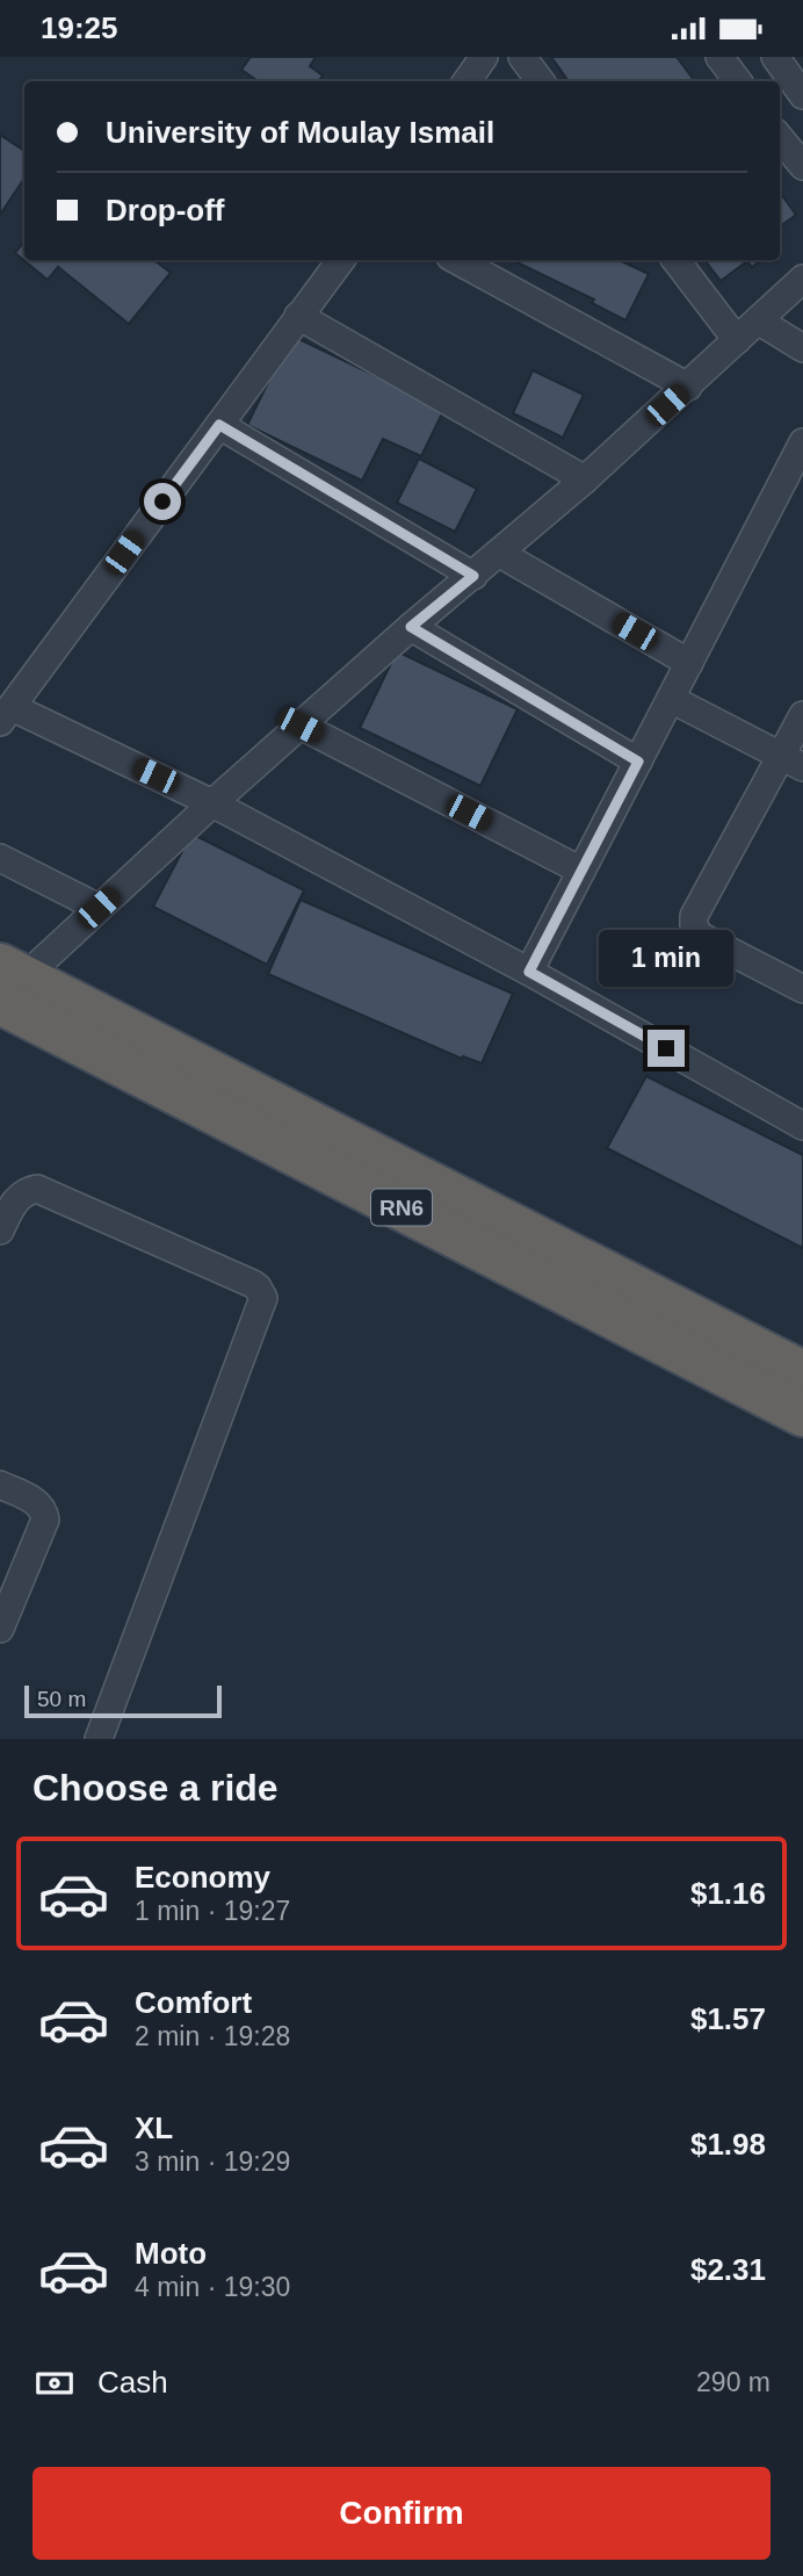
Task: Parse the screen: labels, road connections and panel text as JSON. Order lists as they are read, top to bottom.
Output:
{
  "streets": {
    "highway": ["RN6"]
  },
  "scale_bar": "50 m",
  "page": {
    "status": "19:25",
    "banner": ["University of Moulay Ismail", "Drop-off"],
    "bubble": "1 min",
    "scale": "50 m",
    "heading": "Choose a ride",
    "list": [
      {
        "name": "Economy",
        "note": "1 min · 19:27",
        "value": "$1.16"
      },
      {
        "name": "Comfort",
        "note": "2 min · 19:28",
        "value": "$1.57"
      },
      {
        "name": "XL",
        "note": "3 min · 19:29",
        "value": "$1.98"
      },
      {
        "name": "Moto",
        "note": "4 min · 19:30",
        "value": "$2.31"
      }
    ],
    "pay": ["Cash", "290 m"],
    "buttons": "Confirm"
  }
}
